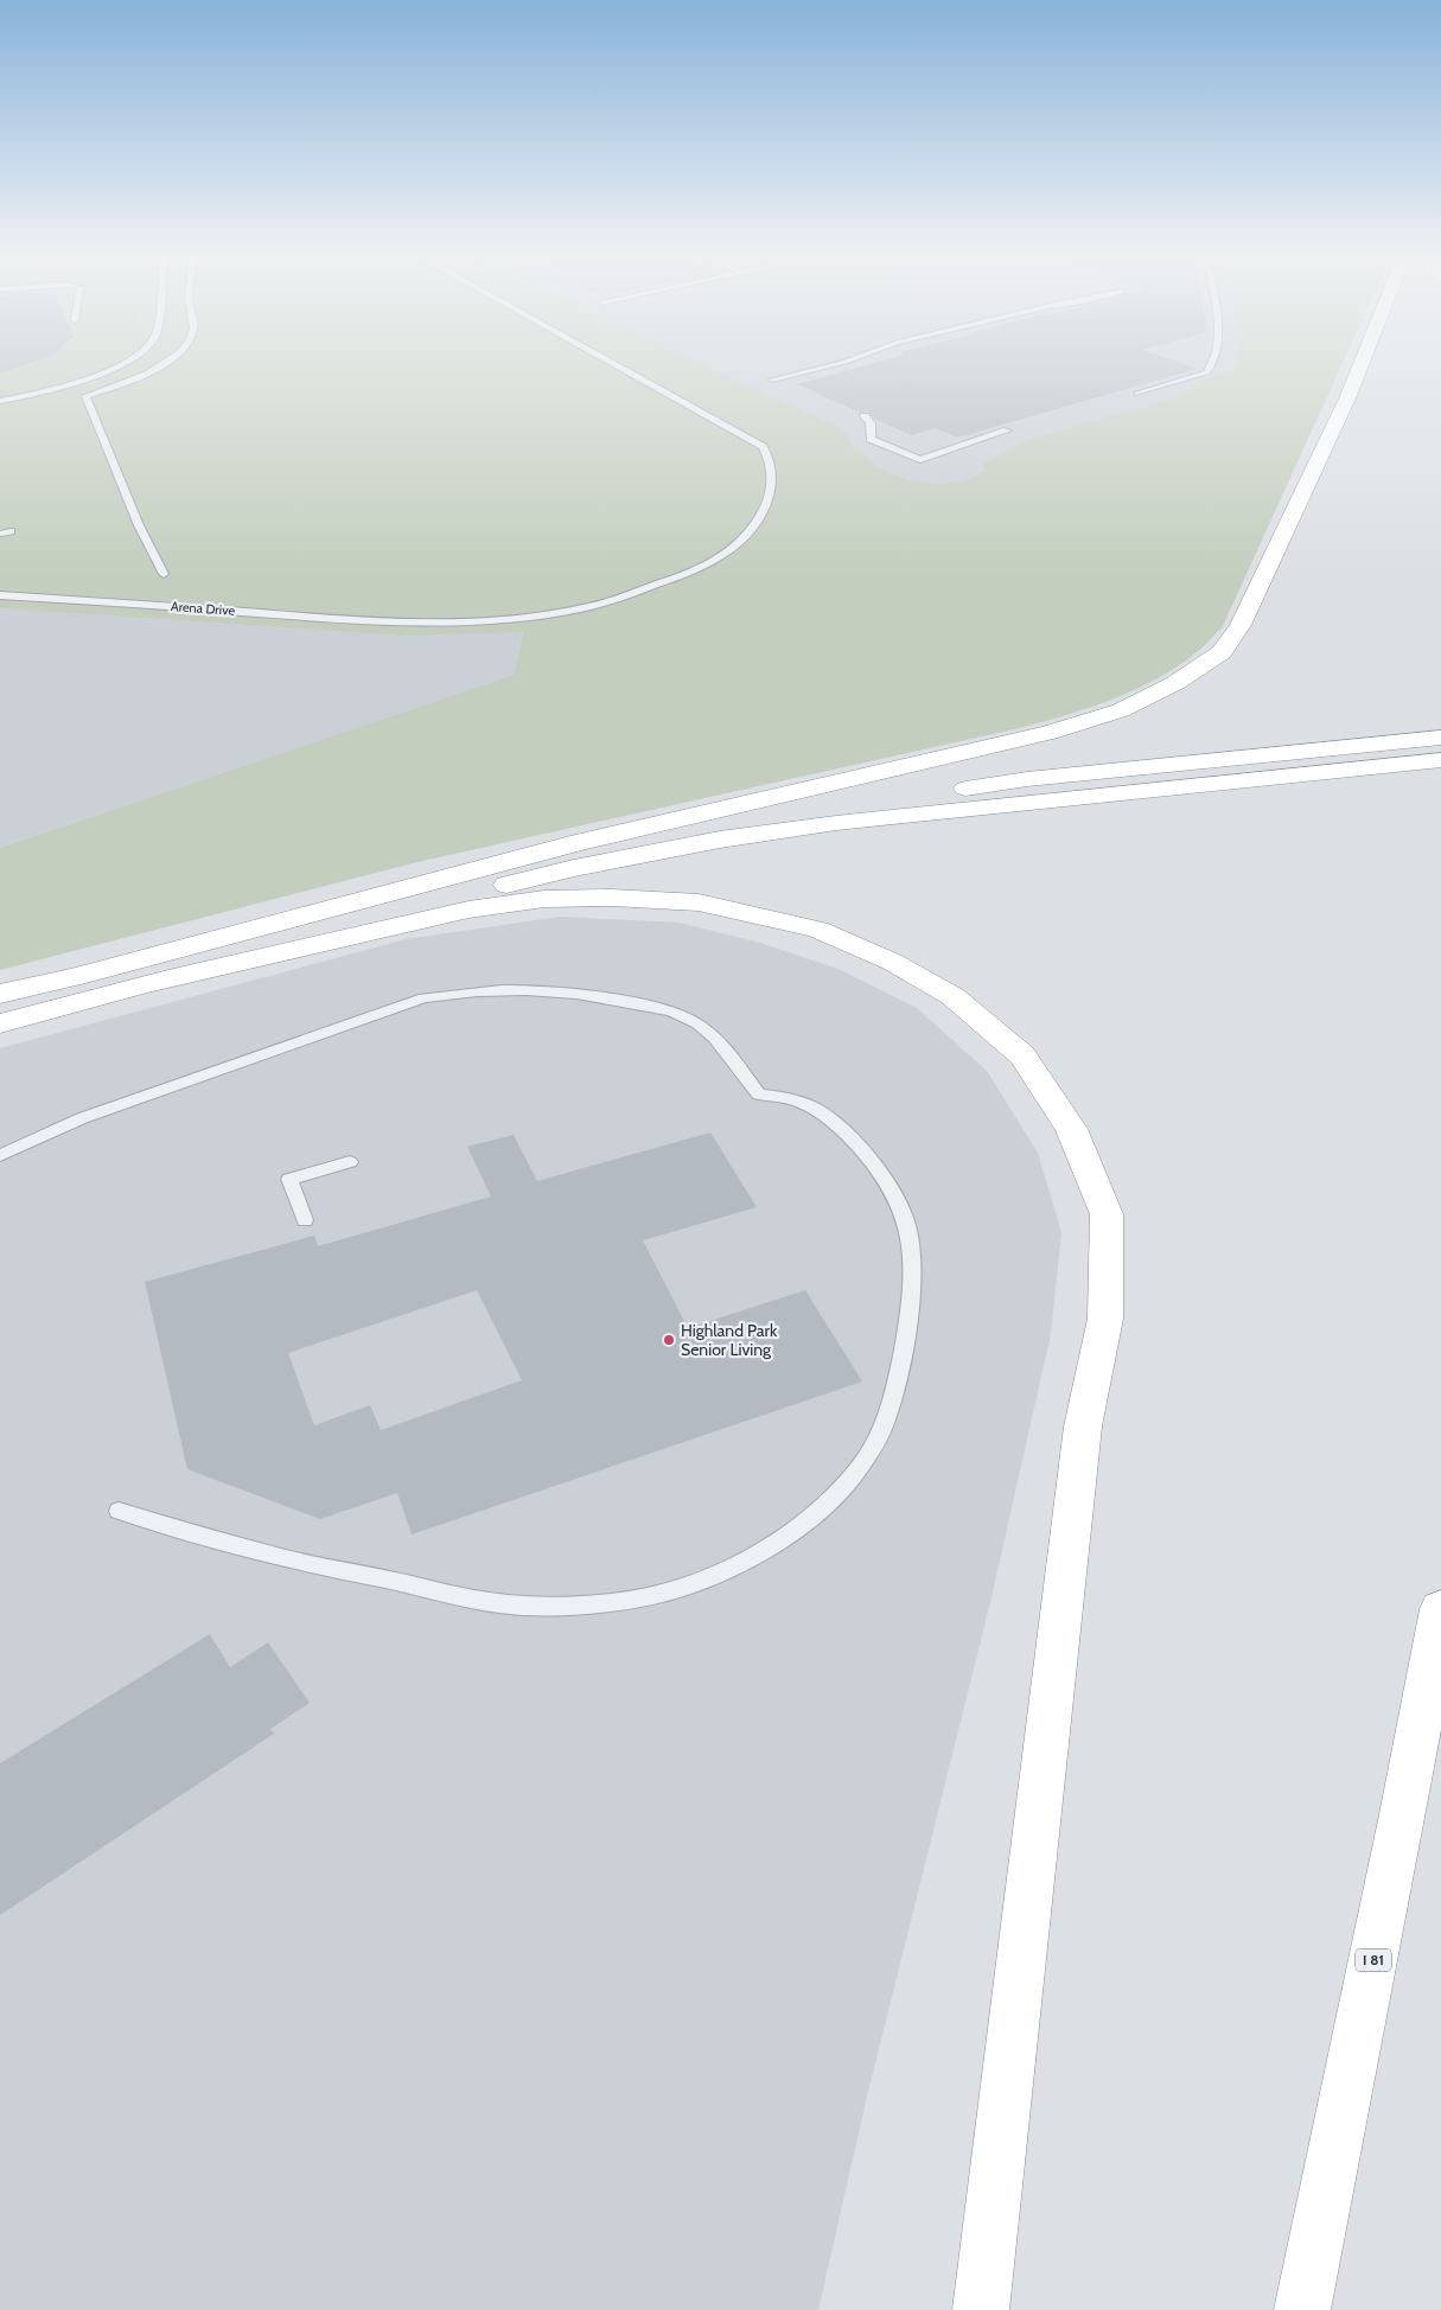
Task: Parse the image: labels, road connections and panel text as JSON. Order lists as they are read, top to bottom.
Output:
{
  "streets": {
    "highway": ["I 81"],
    "lane": ["Arena Drive"]
  },
  "places": ["Highland Park Senior Living"]
}
